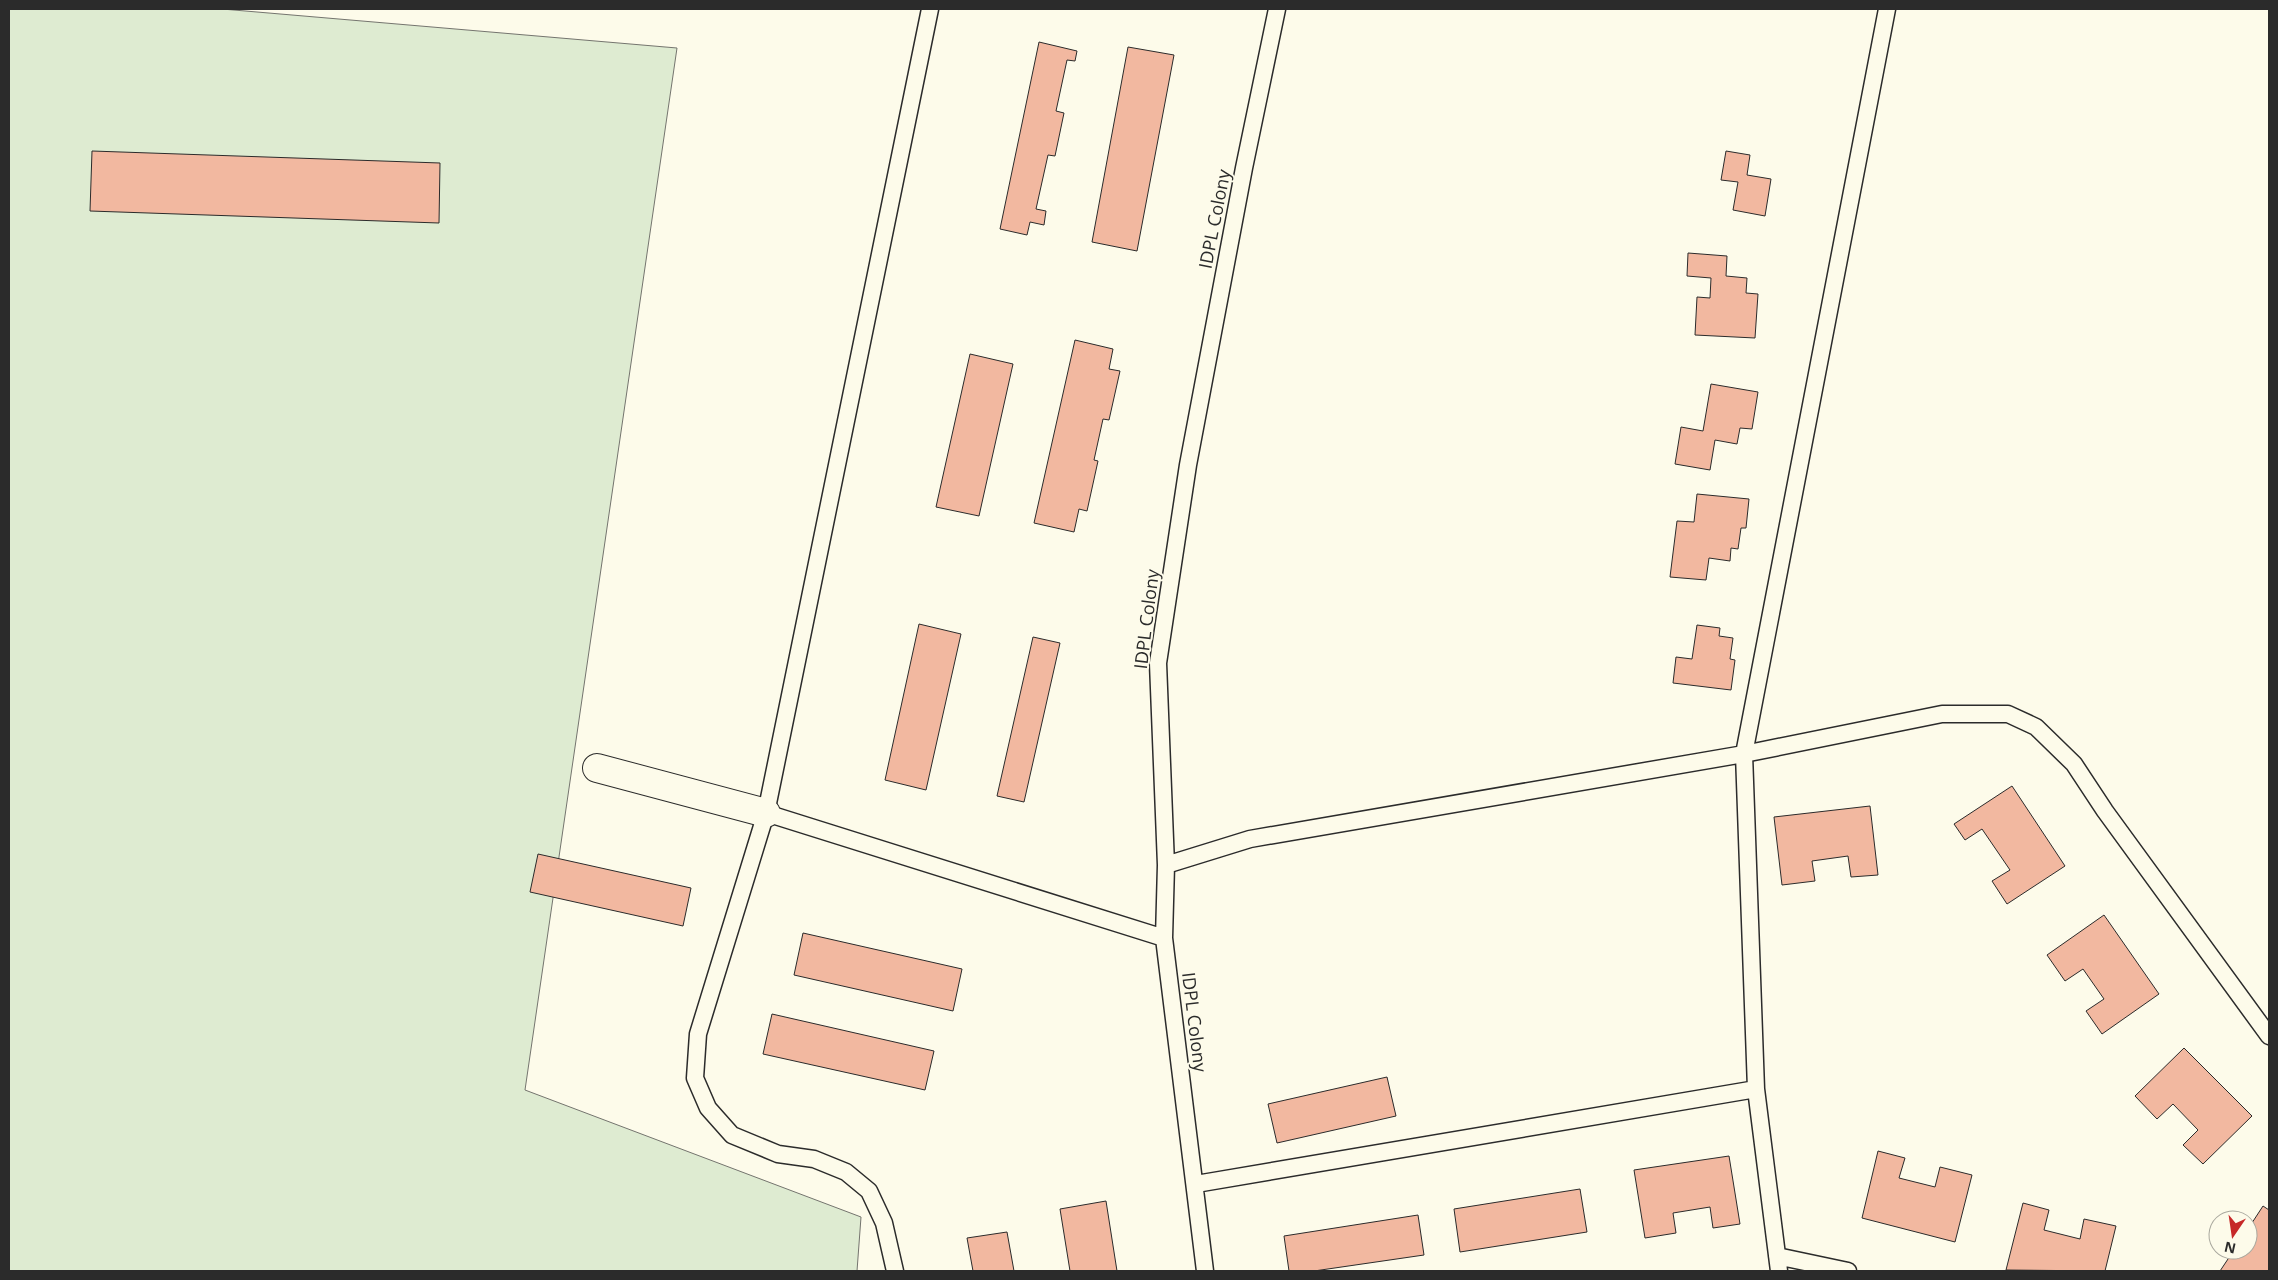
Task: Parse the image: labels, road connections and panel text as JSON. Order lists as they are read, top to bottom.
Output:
{
  "streets": {
    "lane": ["IDPL Colony"]
  },
  "north": "bottom"
}
